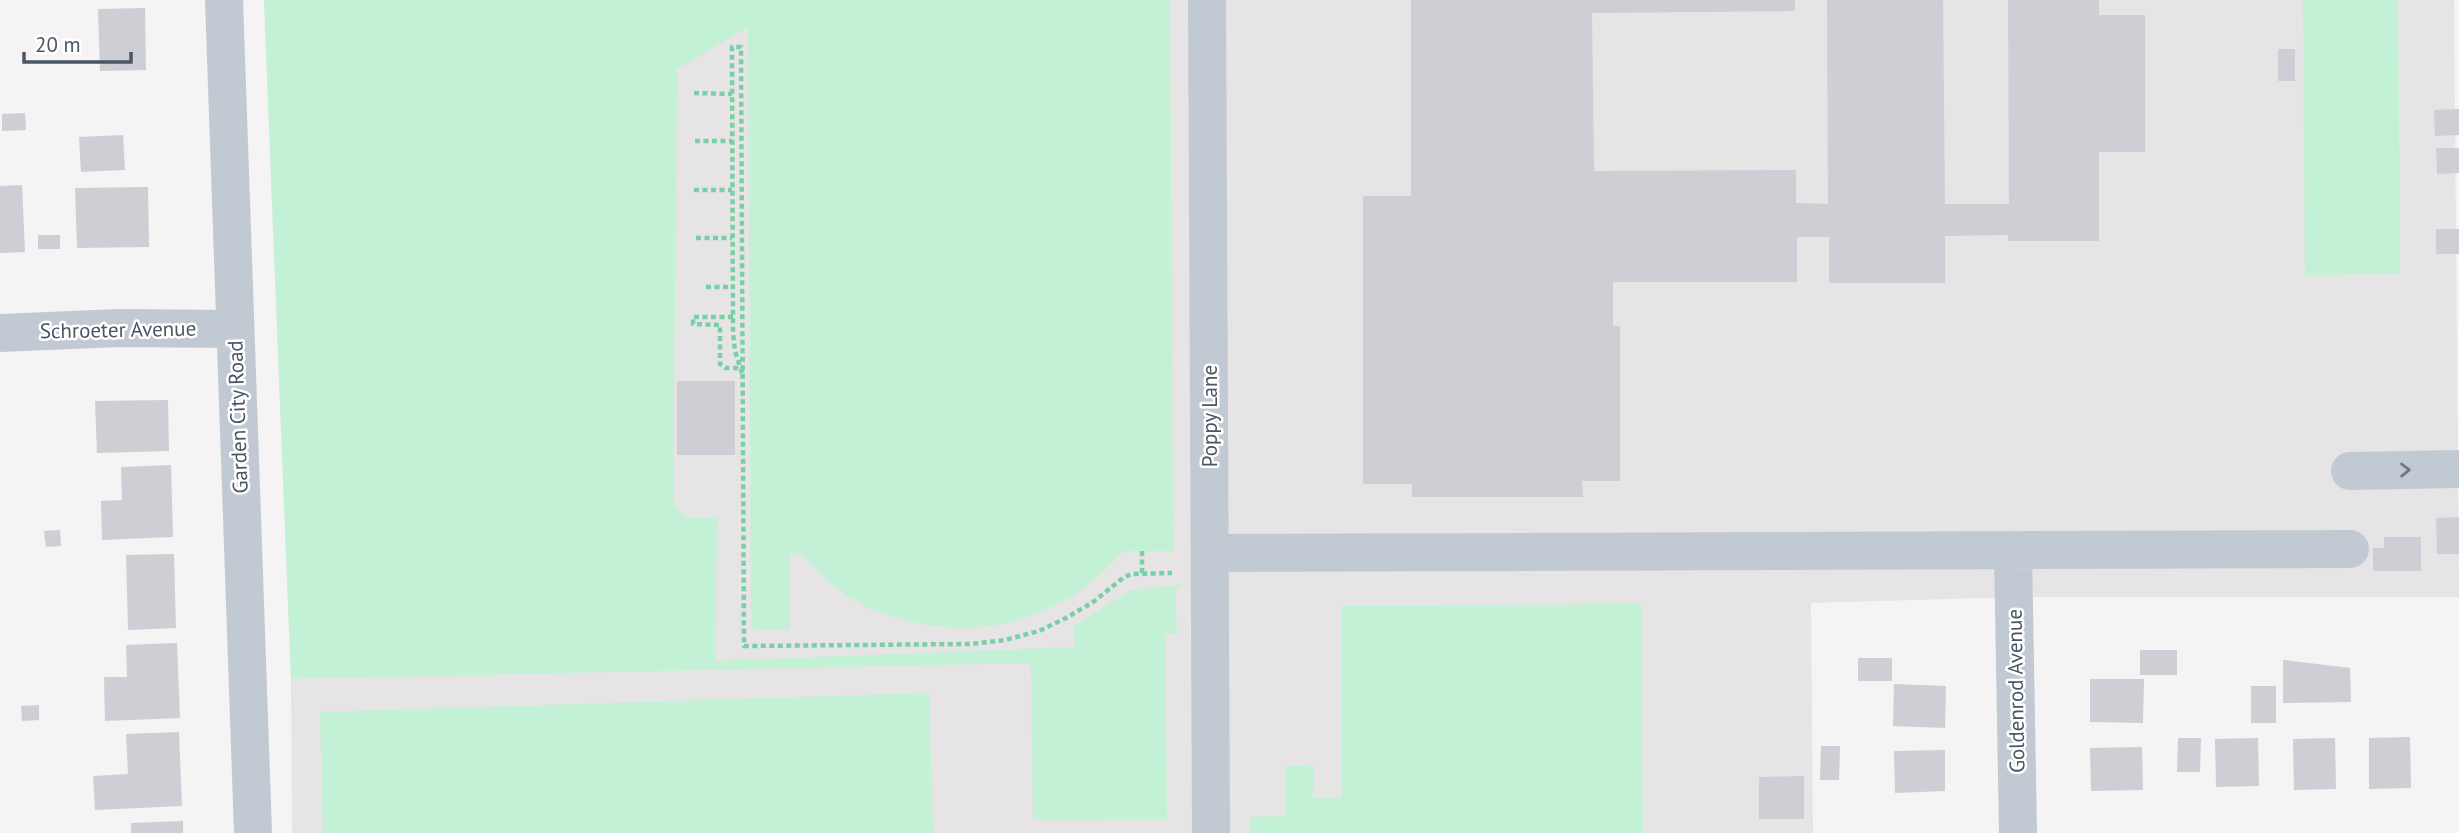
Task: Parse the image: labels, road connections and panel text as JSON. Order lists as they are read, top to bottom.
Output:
{
  "streets": {
    "street": [
      "Schroeter Avenue",
      "Poppy Lane",
      "Garden City Road",
      "Goldenrod Avenue"
    ]
  },
  "crossings": [
    ["Schroeter Avenue", "Garden City Road"]
  ],
  "scale_bar": "20 m"
}
